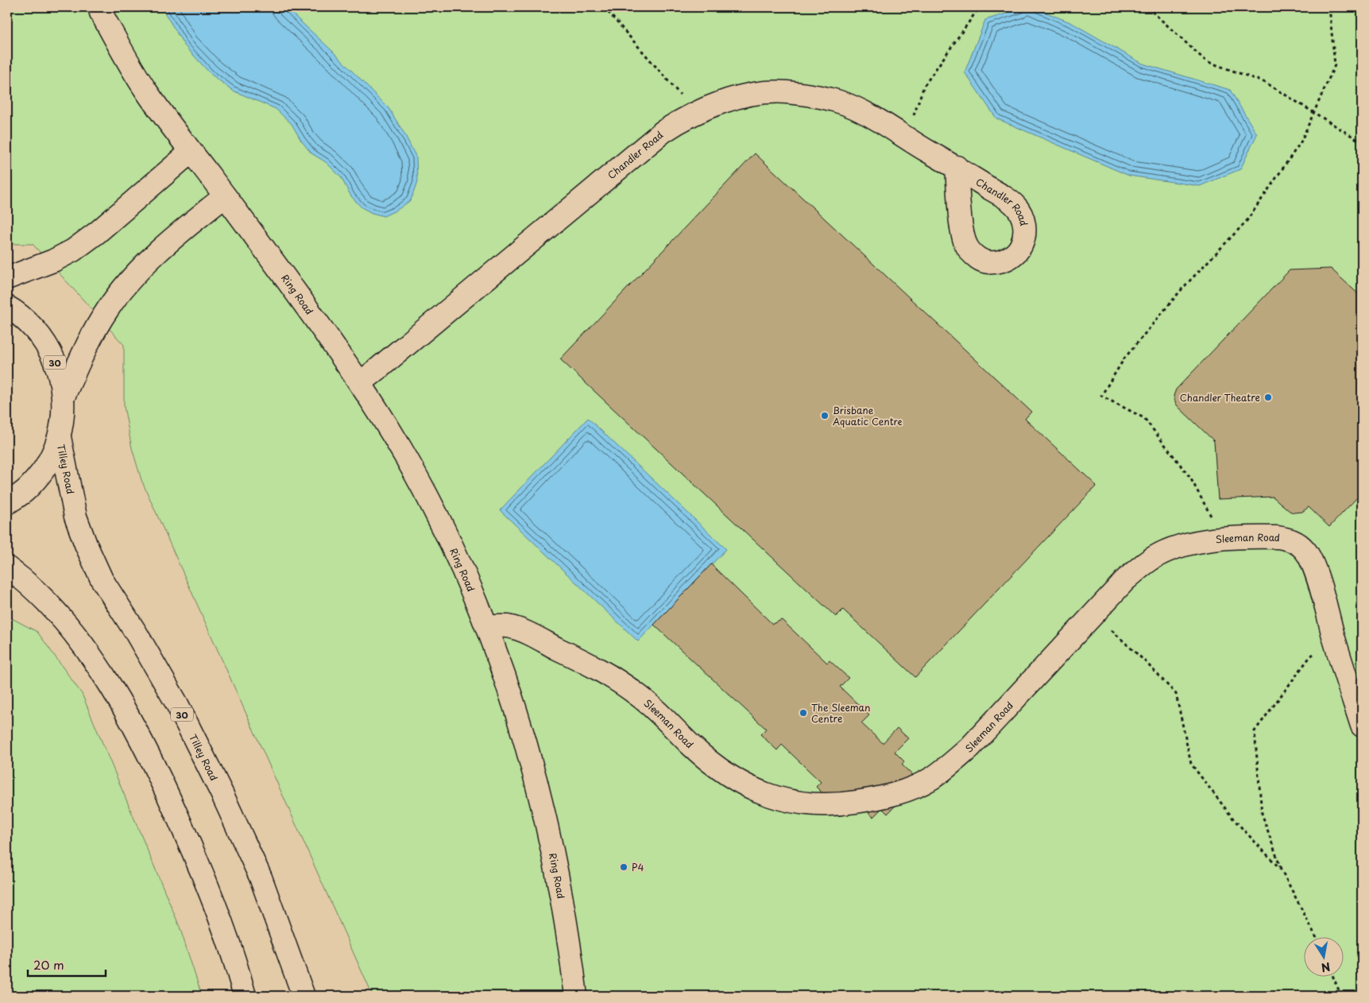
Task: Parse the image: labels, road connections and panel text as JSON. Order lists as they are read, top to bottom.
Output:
{
  "streets": {
    "main road": [
      "Chandler Road",
      "Ring Road",
      "30",
      "Tilley Road",
      "Sleeman Road"
    ]
  },
  "crossings": [
    ["Chandler Road", "Ring Road"],
    ["Ring Road", "Sleeman Road"],
    ["30", "Tilley Road"]
  ],
  "places": [
    "Chandler Theatre",
    "Brisbane Aquatic Centre",
    "The Sleeman Centre",
    "P4"
  ],
  "scale_bar": "20 m",
  "north": "bottom"
}
